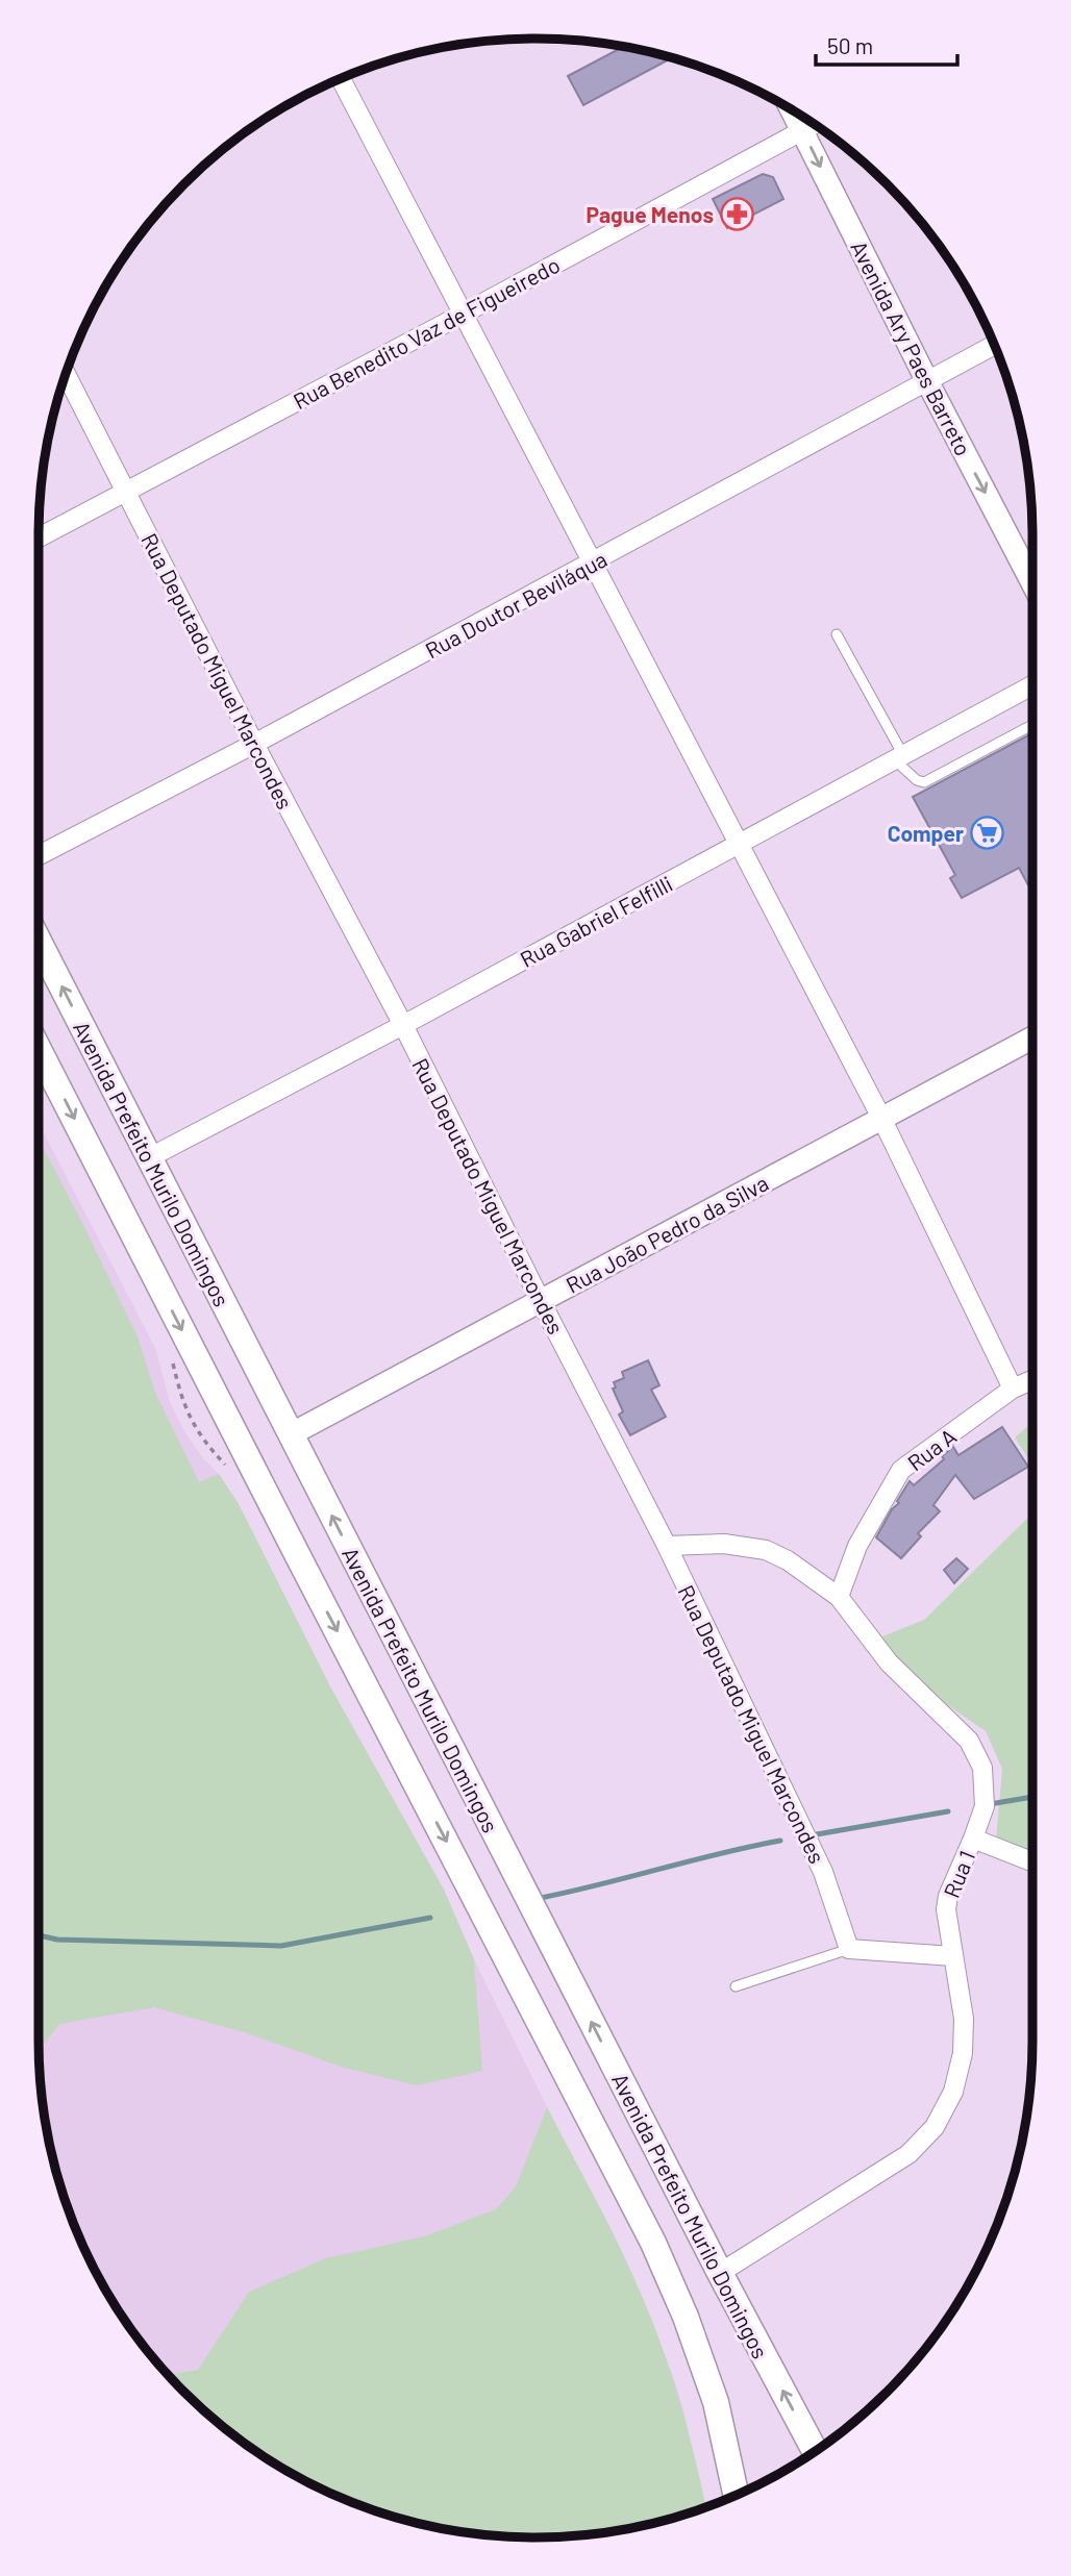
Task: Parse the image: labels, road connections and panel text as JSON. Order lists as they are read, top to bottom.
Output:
{
  "streets": {
    "main road": ["Avenida Prefeito Murilo Domingos"],
    "street": [
      "Rua Benedito Vaz de Figueiredo",
      "Avenida Ary Paes Barreto",
      "Rua Doutor Beviláqua",
      "Rua Deputado Miguel Marcondes",
      "Rua Gabriel Felfilli",
      "Rua João Pedro da Silva",
      "Rua A",
      "Rua 1"
    ]
  },
  "crossings": [
    ["Rua Benedito Vaz de Figueiredo", "Avenida Ary Paes Barreto"],
    ["Rua Benedito Vaz de Figueiredo", "Rua Deputado Miguel Marcondes"],
    ["Avenida Ary Paes Barreto", "Rua Doutor Beviláqua"],
    ["Rua Doutor Beviláqua", "Rua Deputado Miguel Marcondes"],
    ["Rua Deputado Miguel Marcondes", "Rua Gabriel Felfilli"],
    ["Rua Deputado Miguel Marcondes", "Rua João Pedro da Silva"],
    ["Rua Deputado Miguel Marcondes", "Rua 1"],
    ["Rua Gabriel Felfilli", "Avenida Prefeito Murilo Domingos"],
    ["Avenida Prefeito Murilo Domingos", "Rua João Pedro da Silva"],
    ["Avenida Prefeito Murilo Domingos", "Rua 1"],
    ["Rua A", "Rua 1"]
  ],
  "one_way": ["Avenida Ary Paes Barreto"],
  "places": {
    "pharmacy": ["Pague Menos"],
    "supermarket": ["Comper"]
  },
  "scale_bar": "50 m"
}
